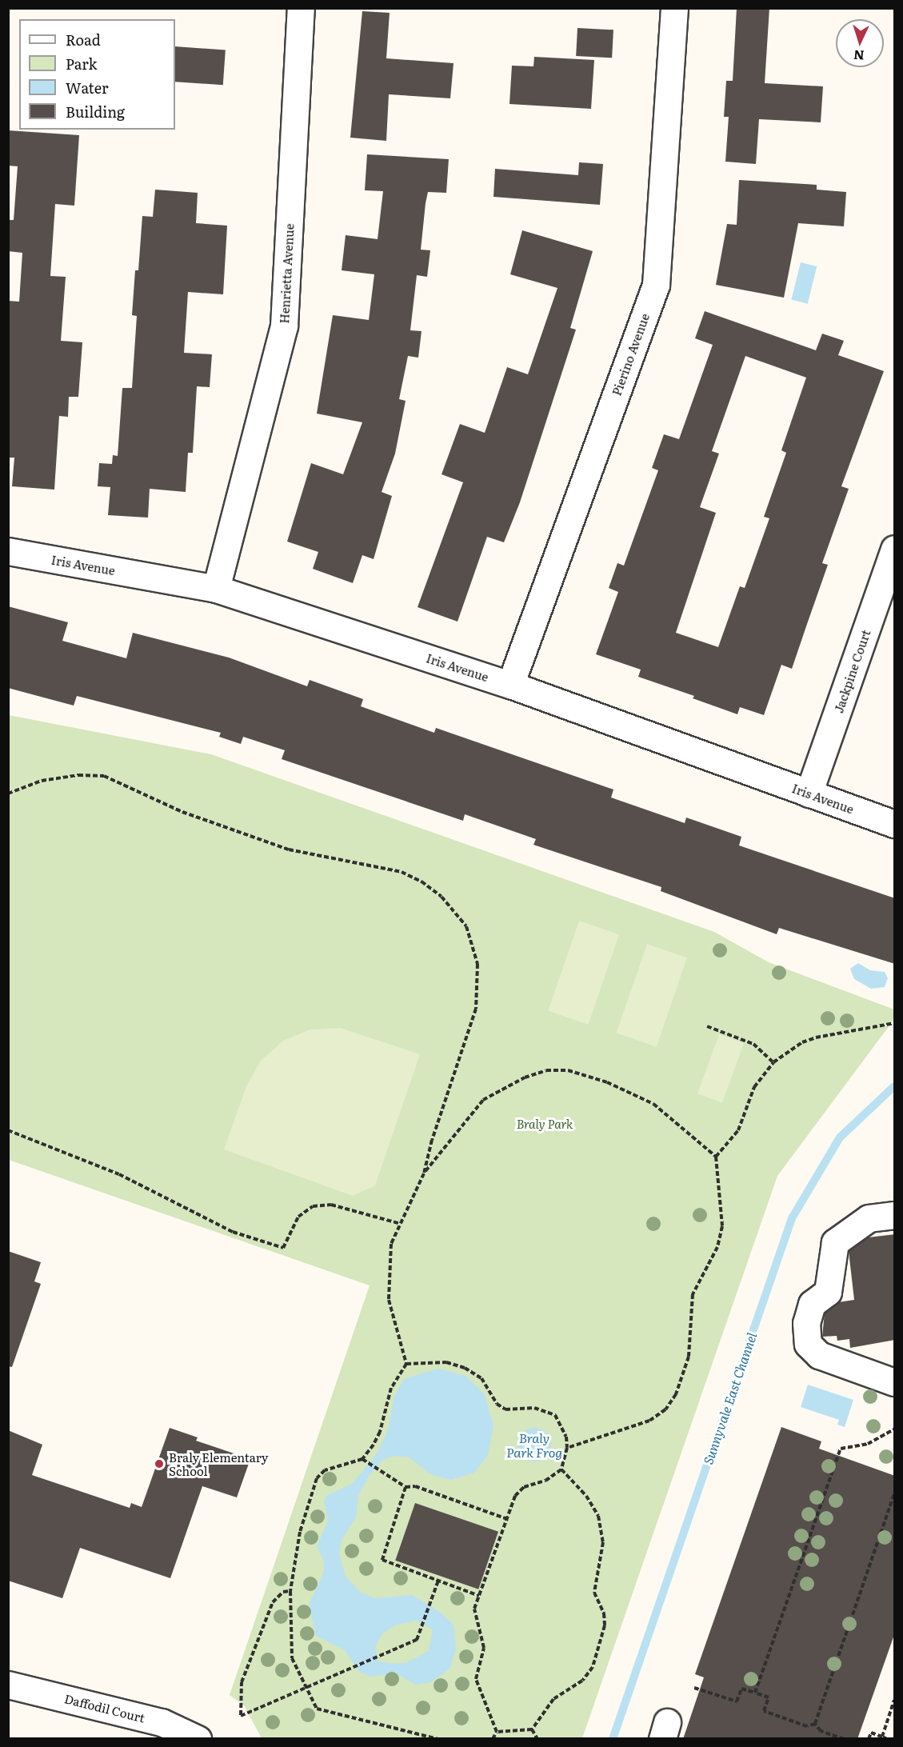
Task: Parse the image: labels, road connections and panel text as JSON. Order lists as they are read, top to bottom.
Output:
{
  "streets": {
    "street": [
      "Henrietta Avenue",
      "Pierino Avenue",
      "Iris Avenue",
      "Jackpine Court",
      "Daffodil Court"
    ]
  },
  "crossings": [
    ["Henrietta Avenue", "Iris Avenue"],
    ["Pierino Avenue", "Iris Avenue"],
    ["Iris Avenue", "Jackpine Court"]
  ],
  "water": ["Sunnyvale East Channel", "Braly Park Frog"],
  "parks": ["Braly Park"],
  "places": ["Braly Elementary School"],
  "legend": [
    "Road",
    "Park",
    "Water",
    "Building"
  ],
  "north": "bottom"
}
